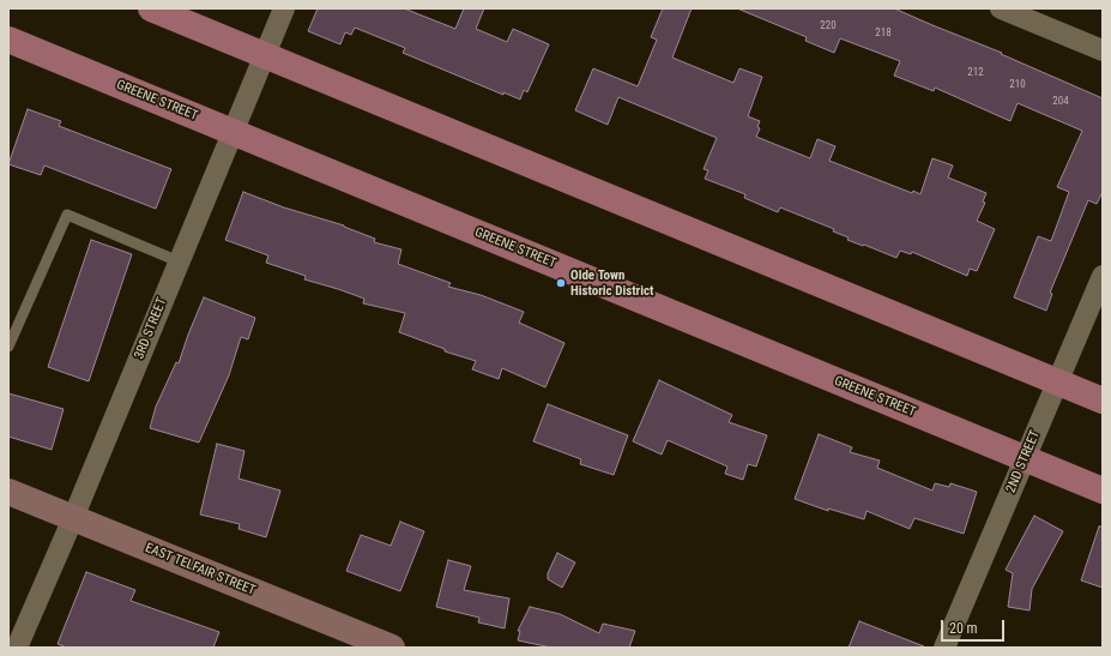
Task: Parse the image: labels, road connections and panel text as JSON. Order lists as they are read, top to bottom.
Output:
{
  "streets": {
    "main road": ["GREENE STREET"],
    "street": ["3RD STREET", "2ND STREET", "EAST TELFAIR STREET"]
  },
  "crossings": [
    ["GREENE STREET", "3RD STREET"],
    ["GREENE STREET", "2ND STREET"],
    ["3RD STREET", "EAST TELFAIR STREET"]
  ],
  "places": ["Olde Town Historic District"],
  "house_numbers": [
    "220",
    "218",
    "212",
    "210",
    "204"
  ],
  "scale_bar": "20 m"
}
